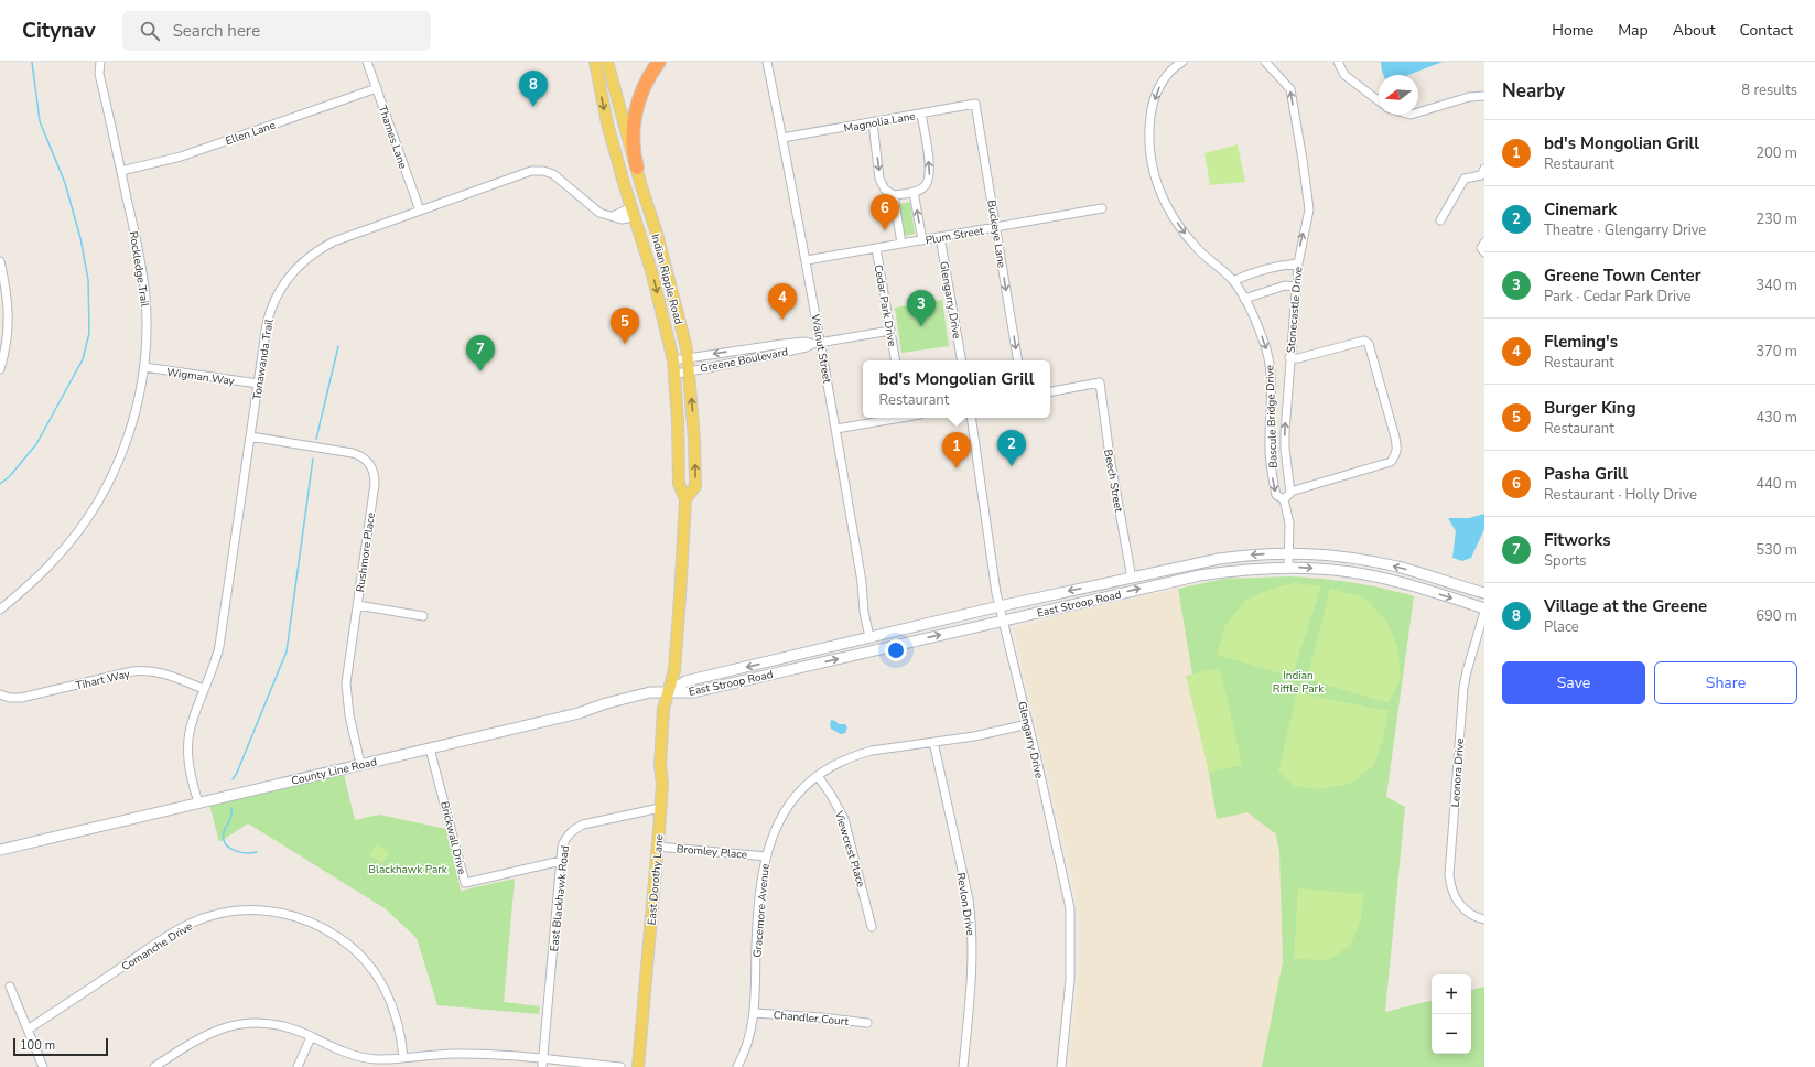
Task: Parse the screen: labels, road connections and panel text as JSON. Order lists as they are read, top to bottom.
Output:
{
  "streets": {
    "main road": [
      "Indian Ripple Road",
      "East Stroop Road",
      "County Line Road",
      "East Dorothy Lane"
    ],
    "street": [
      "Magnolia Lane",
      "Ellen Lane",
      "Thames Lane",
      "Buckeye Lane",
      "Plum Street",
      "Rockledge Trail",
      "Glengarry Drive",
      "Cedar Park Drive",
      "Stonecastle Drive",
      "Walnut Street",
      "Tonawanda Trail",
      "Greene Boulevard",
      "Wigman Way",
      "Bascule Bridge Drive",
      "Beech Street",
      "Rushmore Place",
      "Tihart Way",
      "Leonora Drive",
      "Brickwall Drive",
      "Viewcrest Place",
      "Bromley Place",
      "East Blackhawk Road",
      "Revlon Drive",
      "Gracemore Avenue",
      "Comanche Drive",
      "Chandler Court"
    ]
  },
  "crossings": [
    ["Magnolia Lane", "Buckeye Lane"],
    ["Magnolia Lane", "Walnut Street"],
    ["Ellen Lane", "Thames Lane"],
    ["Ellen Lane", "Rockledge Trail"],
    ["Thames Lane", "Tonawanda Trail"],
    ["Buckeye Lane", "Plum Street"],
    ["Plum Street", "Glengarry Drive"],
    ["Plum Street", "Cedar Park Drive"],
    ["Plum Street", "Walnut Street"],
    ["Rockledge Trail", "Wigman Way"],
    ["Indian Ripple Road", "Tonawanda Trail"],
    ["Indian Ripple Road", "Greene Boulevard"],
    ["Indian Ripple Road", "East Stroop Road"],
    ["Indian Ripple Road", "County Line Road"],
    ["Indian Ripple Road", "East Dorothy Lane"],
    ["Glengarry Drive", "East Stroop Road"],
    ["Glengarry Drive", "Gracemore Avenue"],
    ["Cedar Park Drive", "Greene Boulevard"],
    ["Walnut Street", "Greene Boulevard"],
    ["Walnut Street", "East Stroop Road"],
    ["Tonawanda Trail", "Wigman Way"],
    ["Tonawanda Trail", "Rushmore Place"],
    ["Tonawanda Trail", "Tihart Way"],
    ["Tonawanda Trail", "County Line Road"],
    ["Beech Street", "East Stroop Road"],
    ["Rushmore Place", "County Line Road"],
    ["East Stroop Road", "County Line Road"],
    ["East Stroop Road", "East Dorothy Lane"],
    ["County Line Road", "Brickwall Drive"],
    ["County Line Road", "East Dorothy Lane"],
    ["Brickwall Drive", "East Blackhawk Road"],
    ["Viewcrest Place", "Gracemore Avenue"],
    ["Bromley Place", "East Dorothy Lane"],
    ["Bromley Place", "Gracemore Avenue"],
    ["East Dorothy Lane", "East Blackhawk Road"],
    ["Revlon Drive", "Gracemore Avenue"],
    ["Gracemore Avenue", "Chandler Court"]
  ],
  "one_way": ["Buckeye Lane", "Stonecastle Drive", "Bascule Bridge Drive"],
  "parks": ["Indian Riffle Park", "Blackhawk Park"],
  "scale_bar": "100 m",
  "north": "left",
  "page": {
    "header": "Citynav",
    "search": "Search here",
    "nav": [
      "Home",
      "Map",
      "About",
      "Contact"
    ],
    "heading": ["Nearby", "8 results"],
    "pins": [
      "8",
      "6",
      "4",
      "3",
      "5",
      "7",
      "2",
      "1"
    ],
    "list": [
      {
        "mark": "1",
        "name": "bd's Mongolian Grill",
        "note": "Restaurant",
        "value": "200 m"
      },
      {
        "mark": "2",
        "name": "Cinemark",
        "note": "Theatre · Glengarry Drive",
        "value": "230 m"
      },
      {
        "mark": "3",
        "name": "Greene Town Center",
        "note": "Park · Cedar Park Drive",
        "value": "340 m"
      },
      {
        "mark": "4",
        "name": "Fleming's",
        "note": "Restaurant",
        "value": "370 m"
      },
      {
        "mark": "5",
        "name": "Burger King",
        "note": "Restaurant",
        "value": "430 m"
      },
      {
        "mark": "6",
        "name": "Pasha Grill",
        "note": "Restaurant · Holly Drive",
        "value": "440 m"
      },
      {
        "mark": "7",
        "name": "Fitworks",
        "note": "Sports",
        "value": "530 m"
      },
      {
        "mark": "8",
        "name": "Village at the Greene",
        "note": "Place",
        "value": "690 m"
      }
    ],
    "popup": ["bd's Mongolian Grill", "Restaurant"],
    "buttons": ["Save", "Share"],
    "map_buttons": ["+", "−"],
    "scale": "100 m"
  }
}
